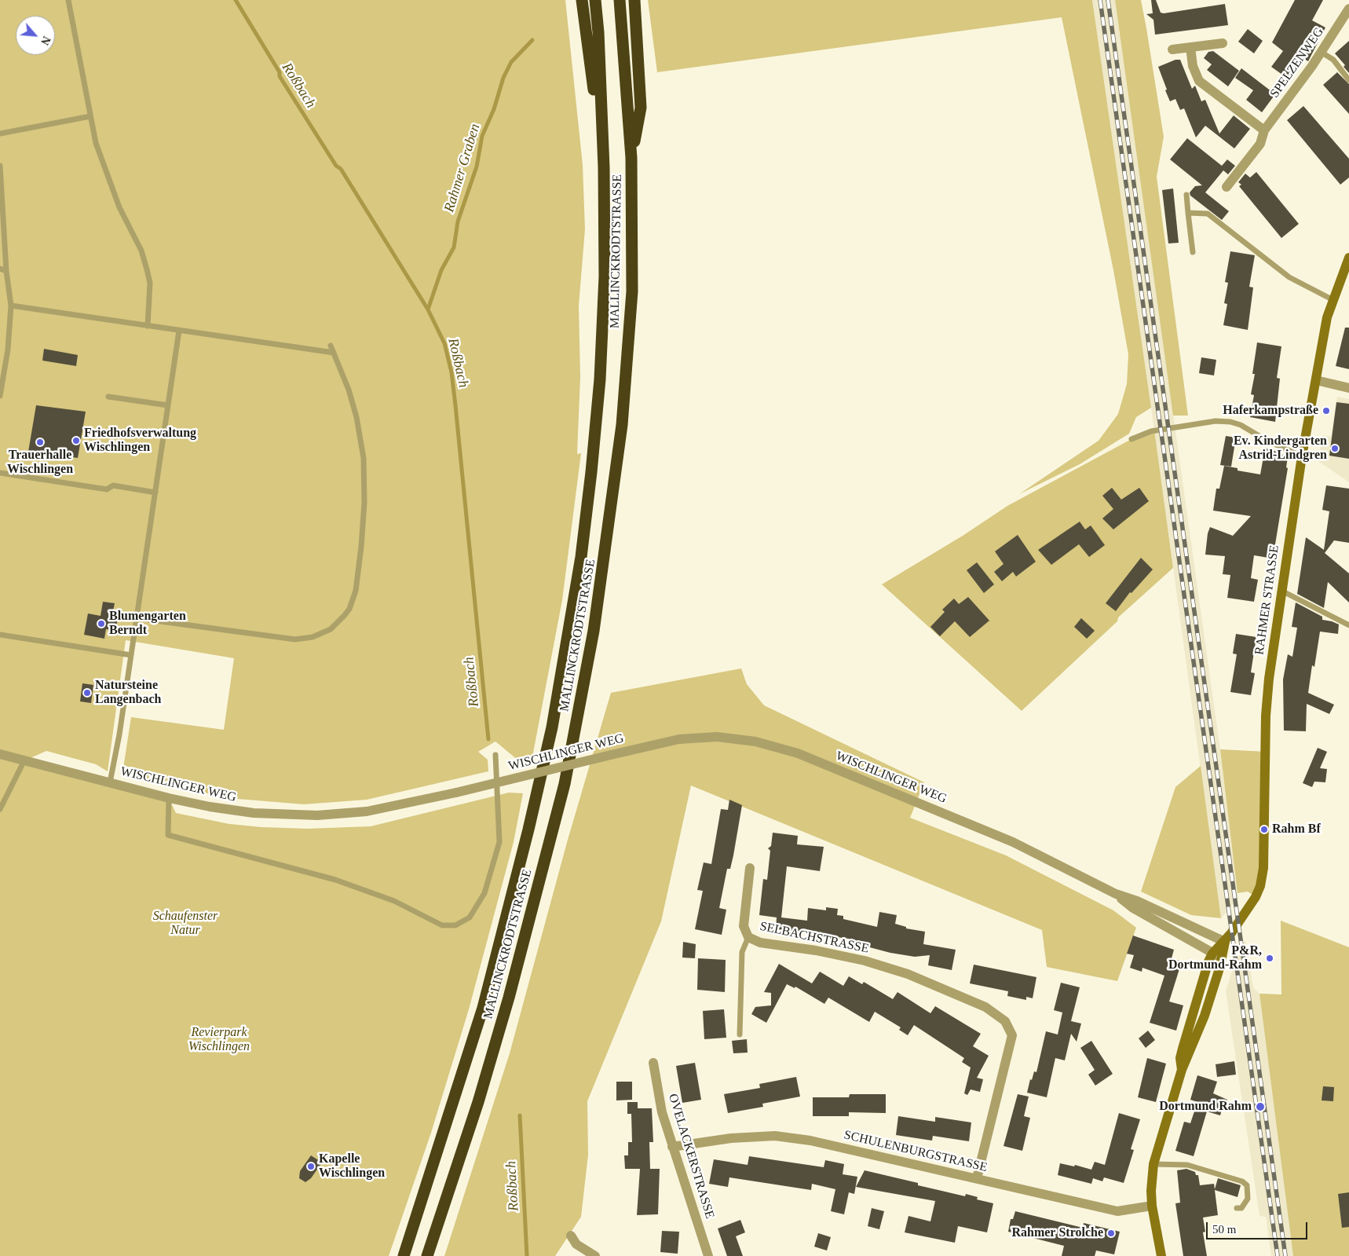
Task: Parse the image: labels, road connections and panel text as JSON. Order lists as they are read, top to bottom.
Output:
{
  "streets": {
    "highway": ["MALLINCKRODTSTRASSE"],
    "main road": ["RAHMER STRASSE"],
    "street": [
      "SPELZENWEG",
      "WISCHLINGER WEG",
      "SELBACHSTRASSE",
      "SCHULENBURGSTRASSE",
      "OVELACKERSTRASSE"
    ]
  },
  "crossings": [
    ["RAHMER STRASSE", "WISCHLINGER WEG"],
    ["RAHMER STRASSE", "SCHULENBURGSTRASSE"],
    ["SELBACHSTRASSE", "SCHULENBURGSTRASSE"],
    ["SCHULENBURGSTRASSE", "OVELACKERSTRASSE"]
  ],
  "water": ["Roßbach", "Rahmer Graben"],
  "parks": ["Schaufenster Natur", "Revierpark Wischlingen"],
  "places": [
    "Haferkampstraße",
    "Friedhofsverwaltung Wischlingen",
    "Trauerhalle Wischlingen",
    "Ev. Kindergarten Astrid-Lindgren",
    "Blumengarten Berndt",
    "Natursteine Langenbach",
    "Rahm Bf",
    "P&R, Dortmund-Rahm",
    "Dortmund Rahm",
    "Kapelle Wischlingen",
    "Rahmer Strolche"
  ],
  "scale_bar": "50 m",
  "north": "bottom right"
}
